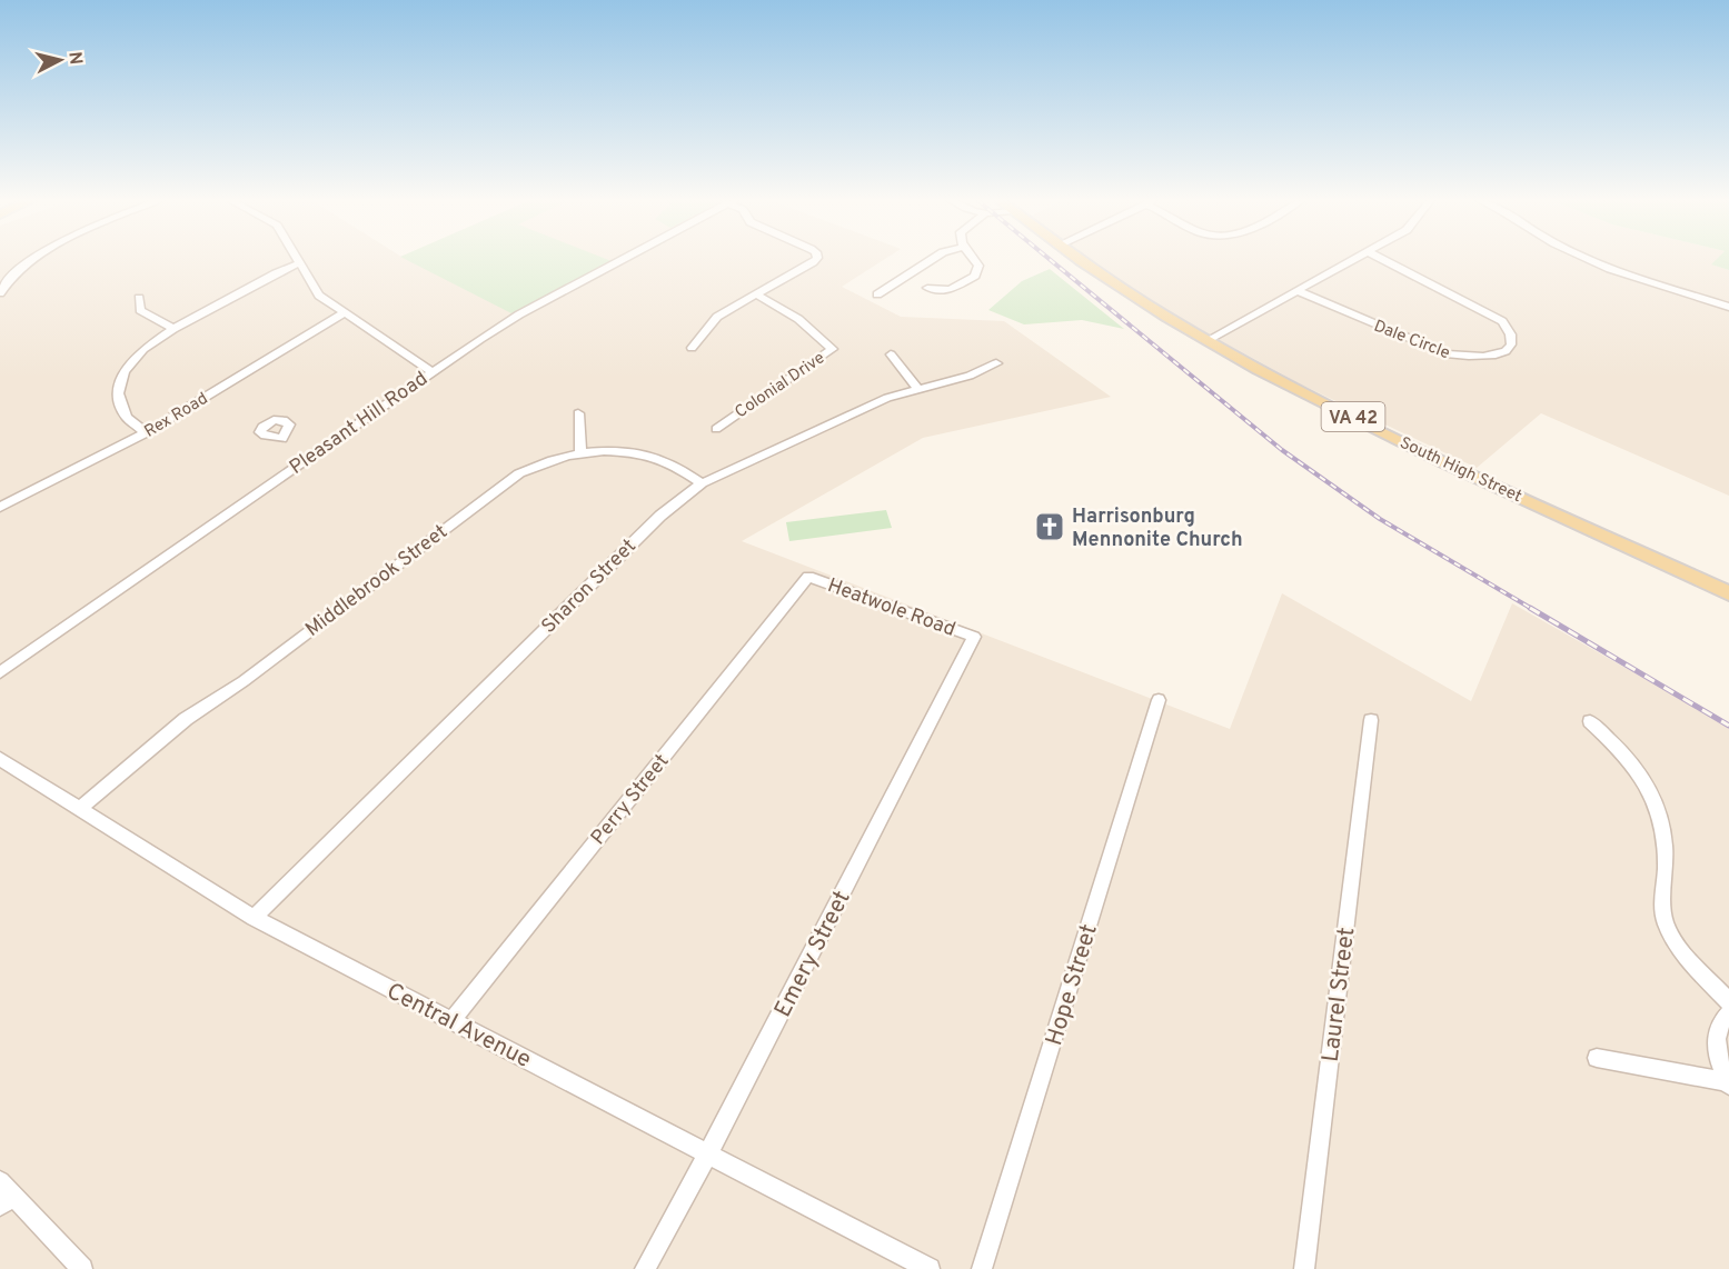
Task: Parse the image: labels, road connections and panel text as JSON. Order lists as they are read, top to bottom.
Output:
{
  "streets": {
    "main road": ["VA 42", "South High Street"],
    "street": [
      "Dale Circle",
      "Colonial Drive",
      "Rex Road",
      "Pleasant Hill Road",
      "Middlebrook Street",
      "Sharon Street",
      "Heatwole Road",
      "Perry Street",
      "Emery Street",
      "Hope Street",
      "Laurel Street",
      "Central Avenue"
    ]
  },
  "crossings": [
    ["Middlebrook Street", "Sharon Street"],
    ["Middlebrook Street", "Central Avenue"],
    ["Sharon Street", "Central Avenue"],
    ["Heatwole Road", "Perry Street"],
    ["Heatwole Road", "Emery Street"],
    ["Perry Street", "Central Avenue"],
    ["Emery Street", "Central Avenue"]
  ],
  "places": {
    "church": ["Harrisonburg Mennonite Church"]
  },
  "north": "right"
}
